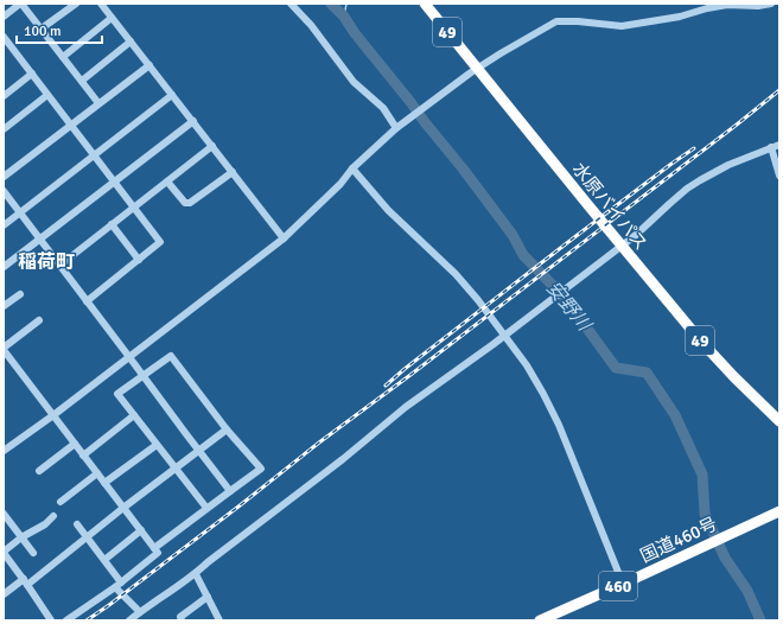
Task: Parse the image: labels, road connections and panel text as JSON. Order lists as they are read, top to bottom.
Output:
{
  "streets": {
    "highway": [
      "49",
      "水原バイパス",
      "国道460号",
      "460"
    ]
  },
  "districts": ["稲荷町"],
  "water": ["安野川"],
  "scale_bar": "100 m"
}
